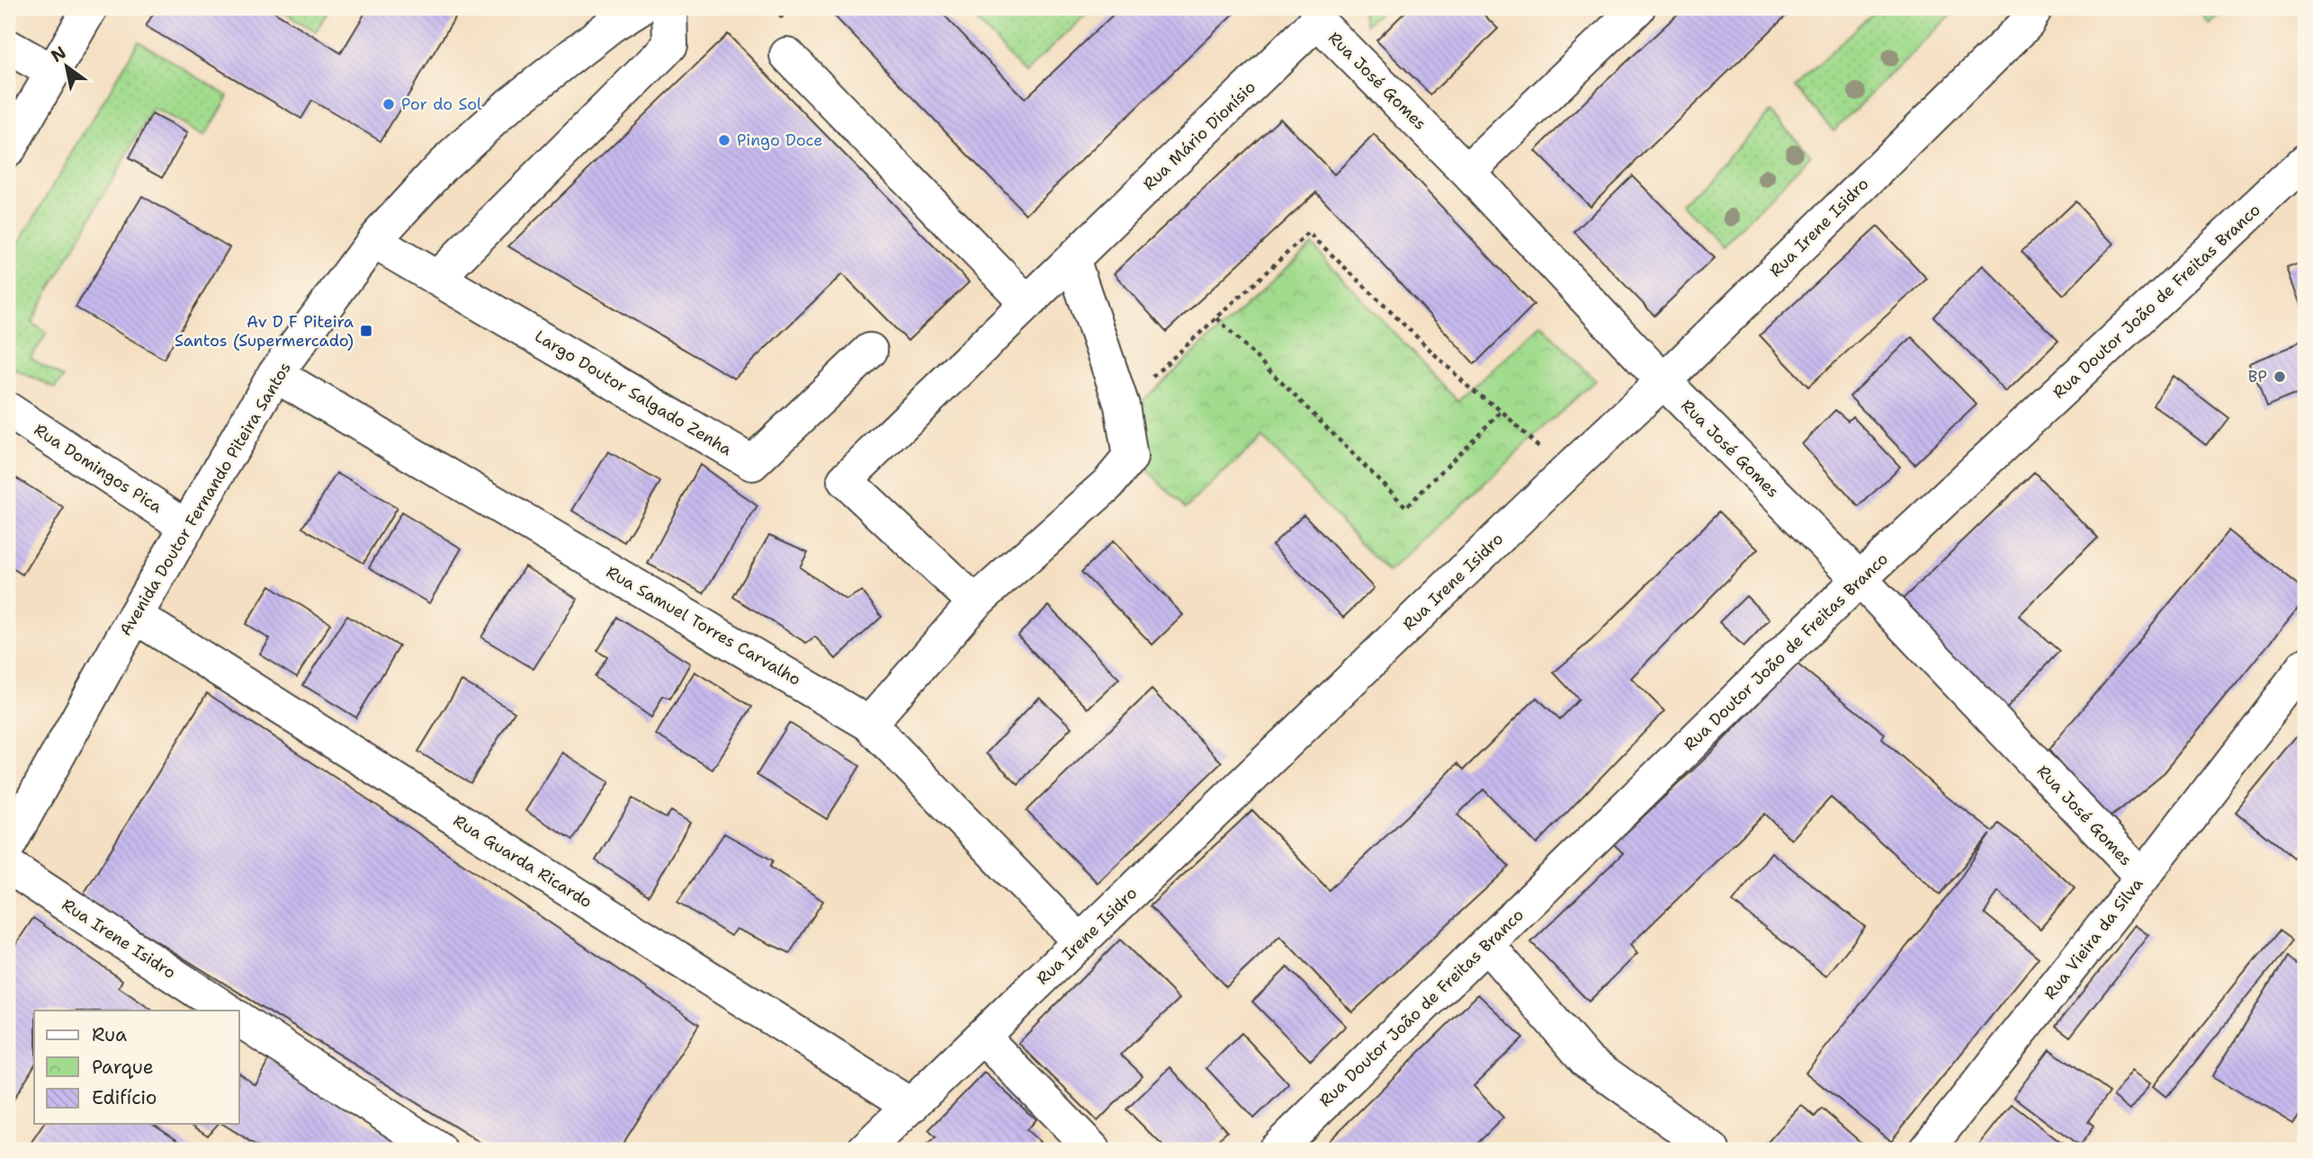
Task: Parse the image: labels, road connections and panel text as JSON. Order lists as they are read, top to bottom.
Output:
{
  "streets": {
    "street": [
      "Rua José Gomes",
      "Rua Mário Dionísio",
      "Rua Irene Isidro",
      "Rua Doutor João de Freitas Branco",
      "Largo Doutor Salgado Zenha",
      "Rua Domingos Pica",
      "Avenida Doutor Fernando Piteira Santos",
      "Rua Samuel Torres Carvalho",
      "Rua Guarda Ricardo",
      "Rua Vieira da Silva"
    ]
  },
  "crossings": [
    ["Rua José Gomes", "Rua Mário Dionísio"],
    ["Rua José Gomes", "Rua Irene Isidro"],
    ["Rua José Gomes", "Rua Doutor João de Freitas Branco"],
    ["Rua José Gomes", "Rua Vieira da Silva"],
    ["Rua Irene Isidro", "Rua Samuel Torres Carvalho"],
    ["Rua Irene Isidro", "Rua Guarda Ricardo"],
    ["Largo Doutor Salgado Zenha", "Avenida Doutor Fernando Piteira Santos"],
    ["Rua Domingos Pica", "Avenida Doutor Fernando Piteira Santos"],
    ["Avenida Doutor Fernando Piteira Santos", "Rua Samuel Torres Carvalho"],
    ["Avenida Doutor Fernando Piteira Santos", "Rua Guarda Ricardo"]
  ],
  "places": {
    "other": ["Por do Sol", "Pingo Doce", "BP"],
    "transit": ["Av D F Piteira Santos (Supermercado)"]
  },
  "legend": ["Rua", "Parque", "Edifício"],
  "north": "top left"
}
